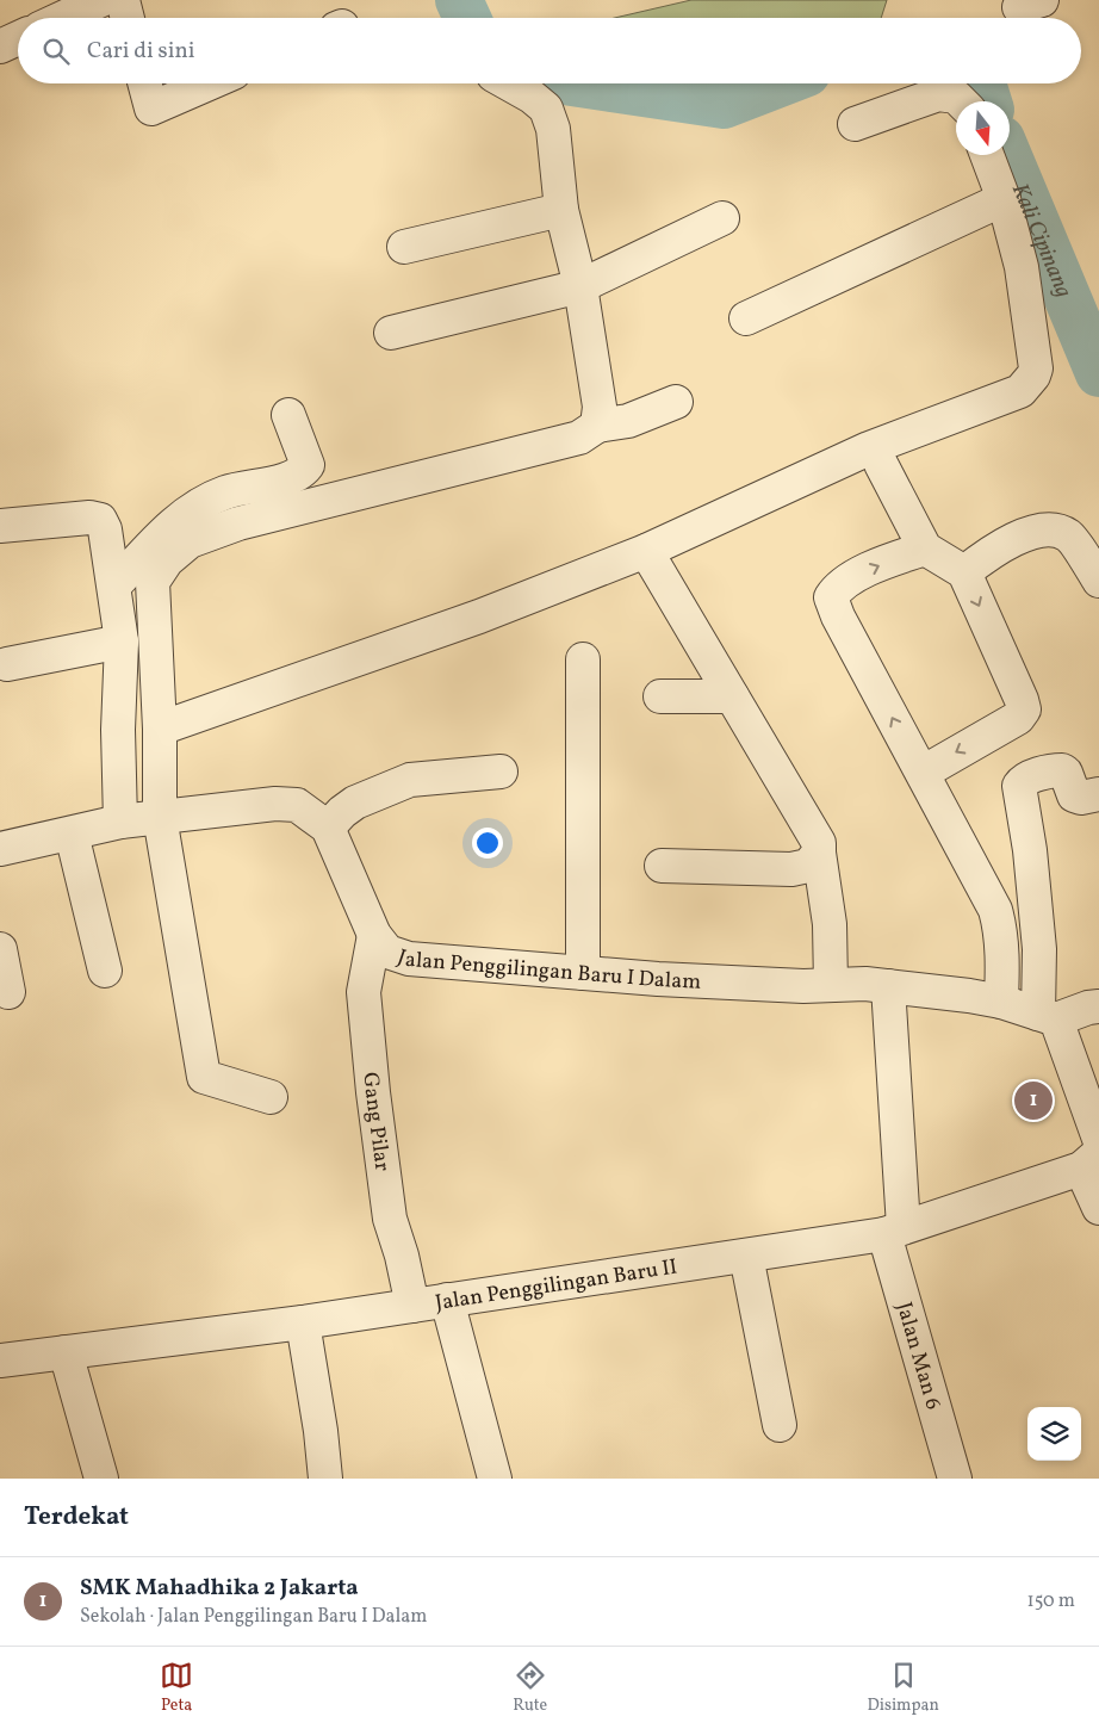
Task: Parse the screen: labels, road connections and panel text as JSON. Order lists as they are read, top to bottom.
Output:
{
  "streets": {
    "street": [
      "Jalan Penggilingan Baru I Dalam",
      "Gang Pilar",
      "Jalan Penggilingan Baru II",
      "Jalan Man 6"
    ]
  },
  "crossings": [
    ["Jalan Penggilingan Baru I Dalam", "Gang Pilar"],
    ["Jalan Penggilingan Baru I Dalam", "Jalan Man 6"],
    ["Gang Pilar", "Jalan Penggilingan Baru II"],
    ["Jalan Penggilingan Baru II", "Jalan Man 6"]
  ],
  "water": ["Kali Cipinang"],
  "north": "bottom",
  "page": {
    "search": "Cari di sini",
    "pins": "1",
    "heading": "Terdekat",
    "list": [
      {
        "mark": "1",
        "name": "SMK Mahadhika 2 Jakarta",
        "note": "Sekolah · Jalan Penggilingan Baru I Dalam",
        "value": "150 m"
      }
    ],
    "nav": ["Peta", "Rute", "Disimpan"]
  }
}
